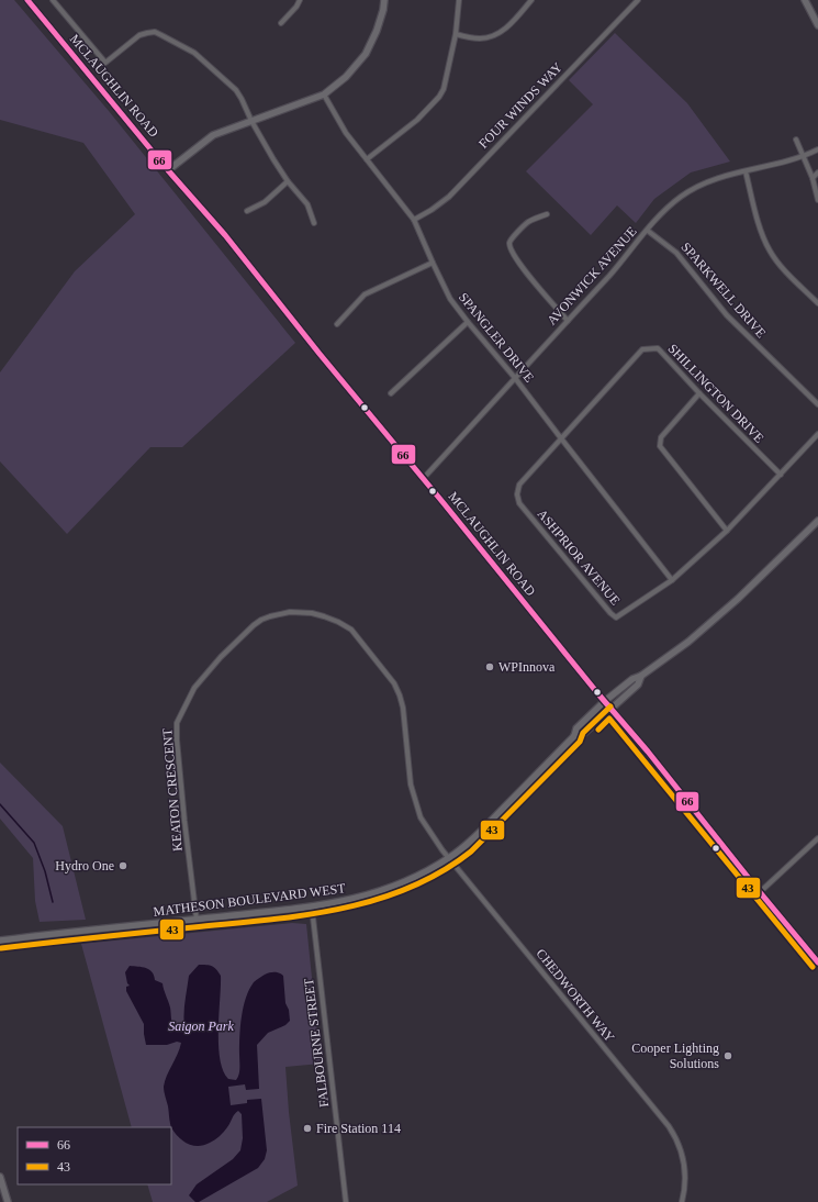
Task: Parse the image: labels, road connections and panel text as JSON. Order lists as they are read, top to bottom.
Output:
{
  "streets": {
    "street": [
      "MCLAUGHLIN ROAD",
      "FOUR WINDS WAY",
      "AVONWICK AVENUE",
      "SPARKWELL DRIVE",
      "SPANGLER DRIVE",
      "SHILLINGTON DRIVE",
      "ASHPRIOR AVENUE",
      "KEATON CRESCENT",
      "MATHESON BOULEVARD WEST",
      "CHEDWORTH WAY",
      "FALBOURNE STREET"
    ]
  },
  "crossings": [
    ["MCLAUGHLIN ROAD", "AVONWICK AVENUE"],
    ["MCLAUGHLIN ROAD", "MATHESON BOULEVARD WEST"],
    ["FOUR WINDS WAY", "SPANGLER DRIVE"],
    ["AVONWICK AVENUE", "SPARKWELL DRIVE"],
    ["AVONWICK AVENUE", "SPANGLER DRIVE"],
    ["SPANGLER DRIVE", "SHILLINGTON DRIVE"],
    ["SPANGLER DRIVE", "ASHPRIOR AVENUE"],
    ["SHILLINGTON DRIVE", "ASHPRIOR AVENUE"],
    ["KEATON CRESCENT", "MATHESON BOULEVARD WEST"],
    ["KEATON CRESCENT", "CHEDWORTH WAY"],
    ["MATHESON BOULEVARD WEST", "CHEDWORTH WAY"],
    ["MATHESON BOULEVARD WEST", "FALBOURNE STREET"]
  ],
  "parks": ["Saigon Park"],
  "places": [
    "WPInnova",
    "Hydro One",
    "Cooper Lighting Solutions",
    "Fire Station 114"
  ],
  "lines": ["transit line 66", "transit line 43"],
  "legend": ["66", "43"]
}
